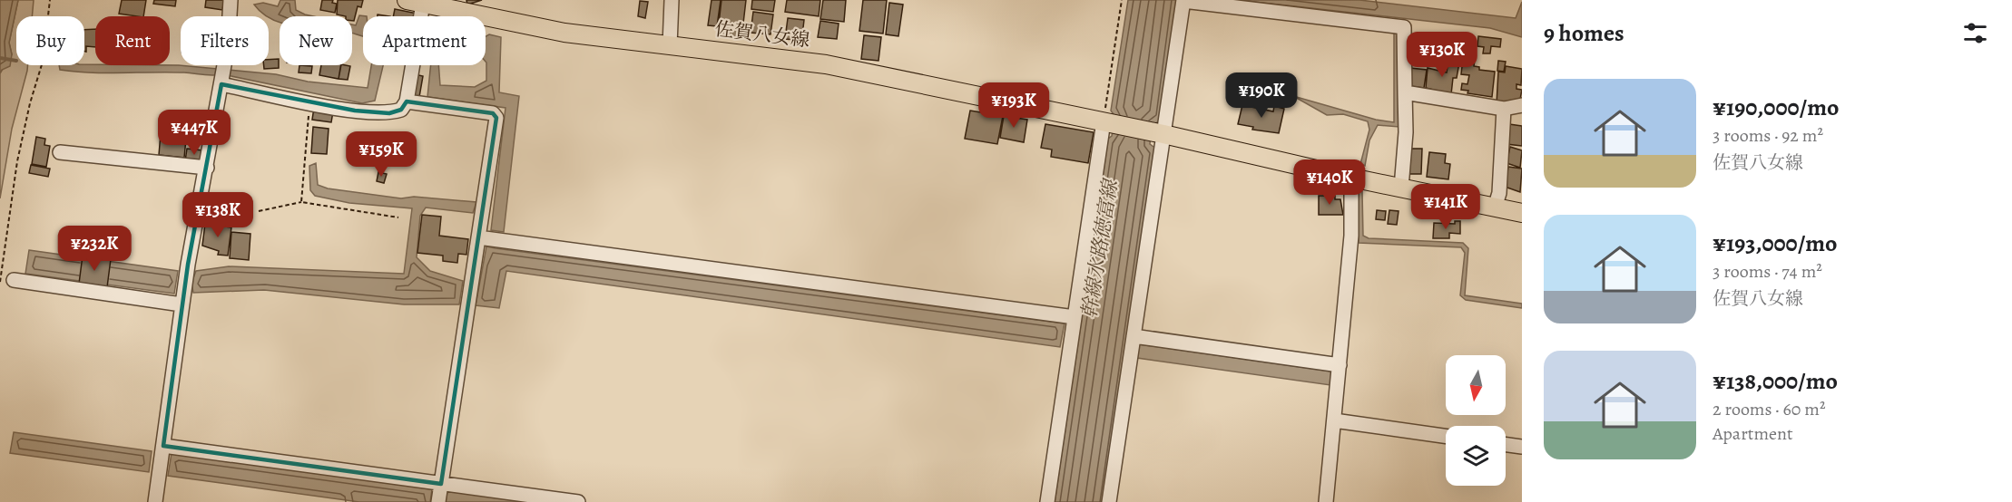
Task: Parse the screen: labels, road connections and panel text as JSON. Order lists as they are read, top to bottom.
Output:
{
  "streets": {
    "main road": ["佐賀八女線"]
  },
  "water": ["幹線水路徳富線"],
  "north": "bottom",
  "page": {
    "heading": "9 homes",
    "chip": [
      "Buy",
      "Rent",
      "Filters",
      "New",
      "Apartment"
    ],
    "price": [
      "¥130K",
      "¥190K",
      "¥193K",
      "¥447K",
      "¥159K",
      "¥140K",
      "¥141K",
      "¥138K",
      "¥232K"
    ],
    "list": [
      {
        "name": "¥190,000/mo",
        "note": "3 rooms · 92 m² · 佐賀八女線"
      },
      {
        "name": "¥193,000/mo",
        "note": "3 rooms · 74 m² · 佐賀八女線"
      },
      {
        "name": "¥138,000/mo",
        "note": "2 rooms · 60 m² · Apartment"
      }
    ]
  }
}
